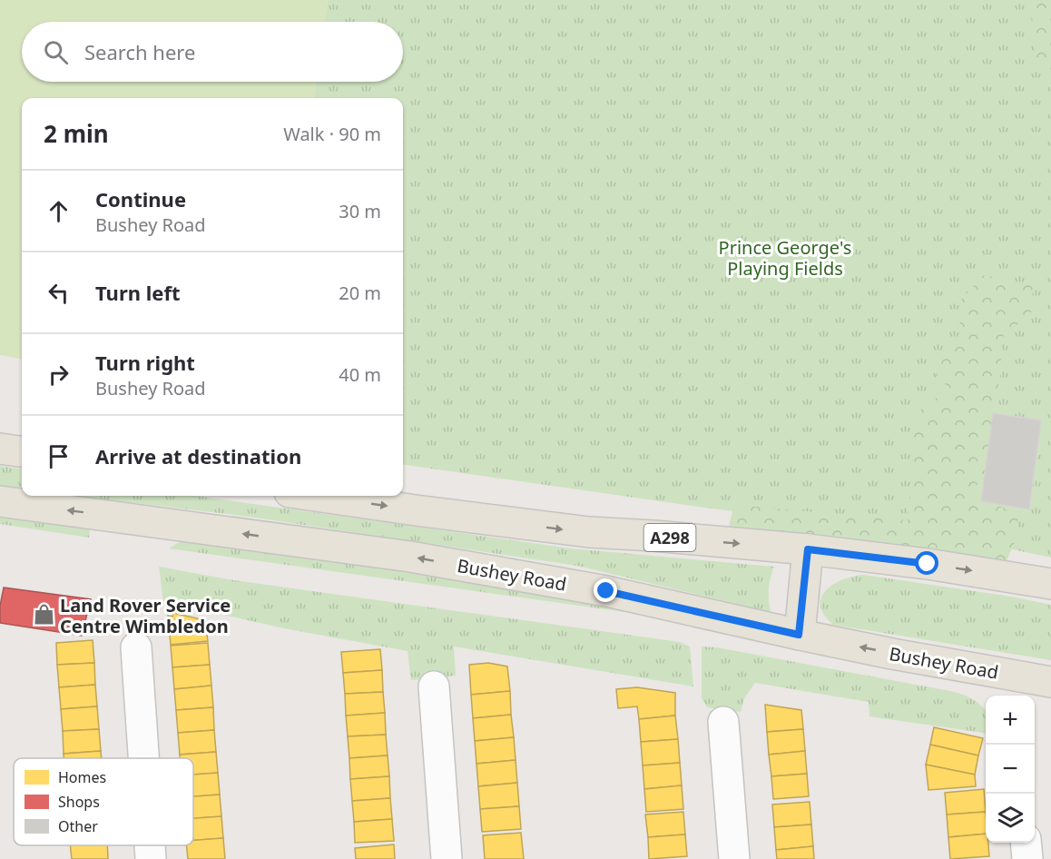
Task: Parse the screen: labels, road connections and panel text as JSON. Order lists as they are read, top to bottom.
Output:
{
  "streets": {
    "main road": ["A298", "Bushey Road"]
  },
  "parks": ["Prince George's Playing Fields"],
  "places": {
    "shop": ["Land Rover Service Centre Wimbledon"]
  },
  "legend": ["Homes", "Shops", "Other"],
  "page": {
    "search": "Search here",
    "heading": ["2 min", "Walk · 90 m"],
    "list": [
      ["Continue", "Bushey Road", "30 m"],
      ["Turn left", "20 m"],
      ["Turn right", "Bushey Road", "40 m"],
      "Arrive at destination"
    ],
    "map_buttons": ["+", "−"]
  }
}
